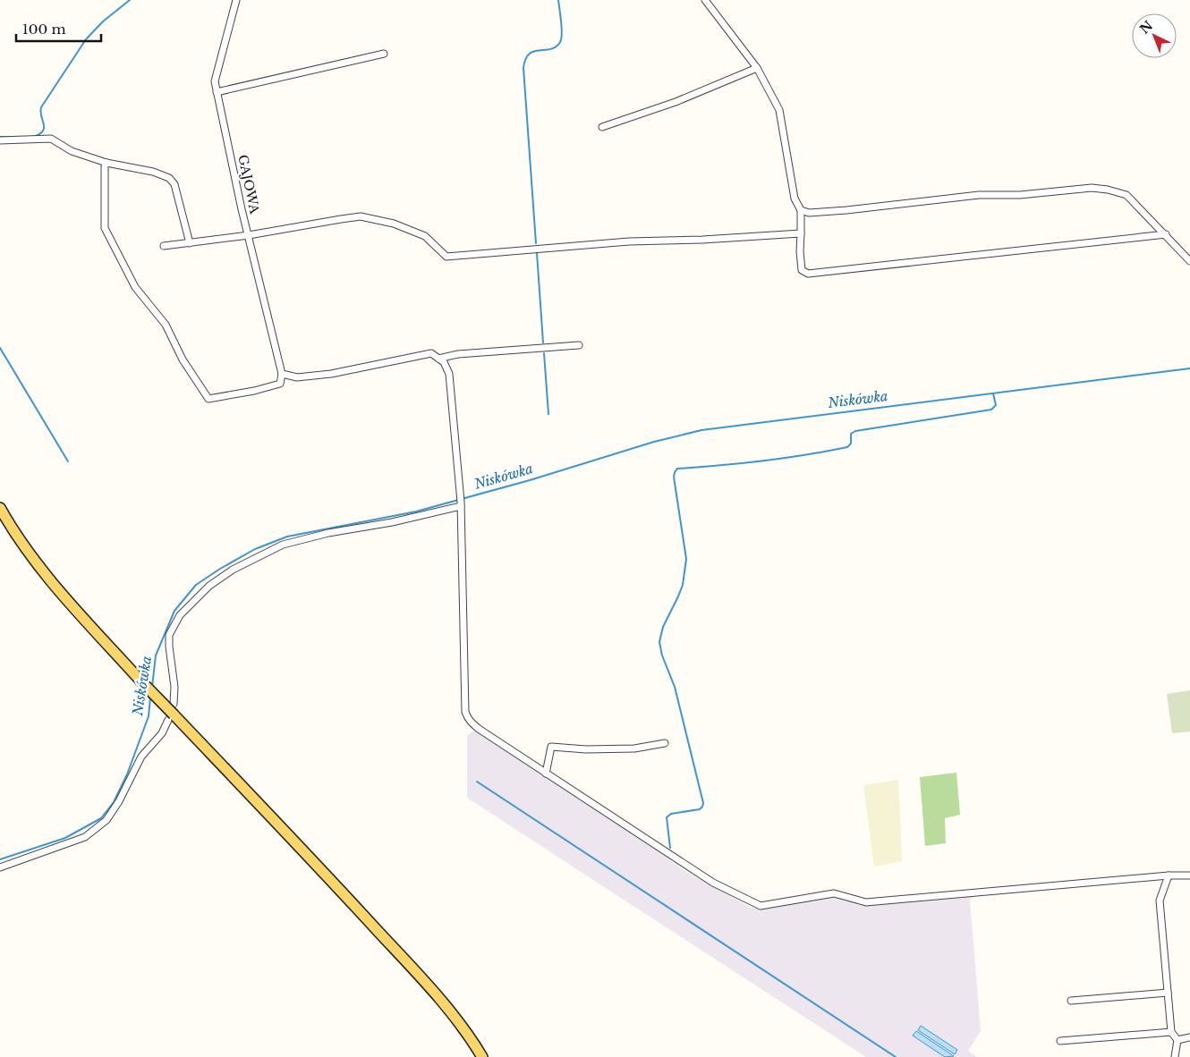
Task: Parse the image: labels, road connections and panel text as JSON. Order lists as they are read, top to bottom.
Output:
{
  "streets": {
    "street": ["GAJOWA"]
  },
  "water": ["Niskówka"],
  "scale_bar": "100 m",
  "north": "top left"
}
